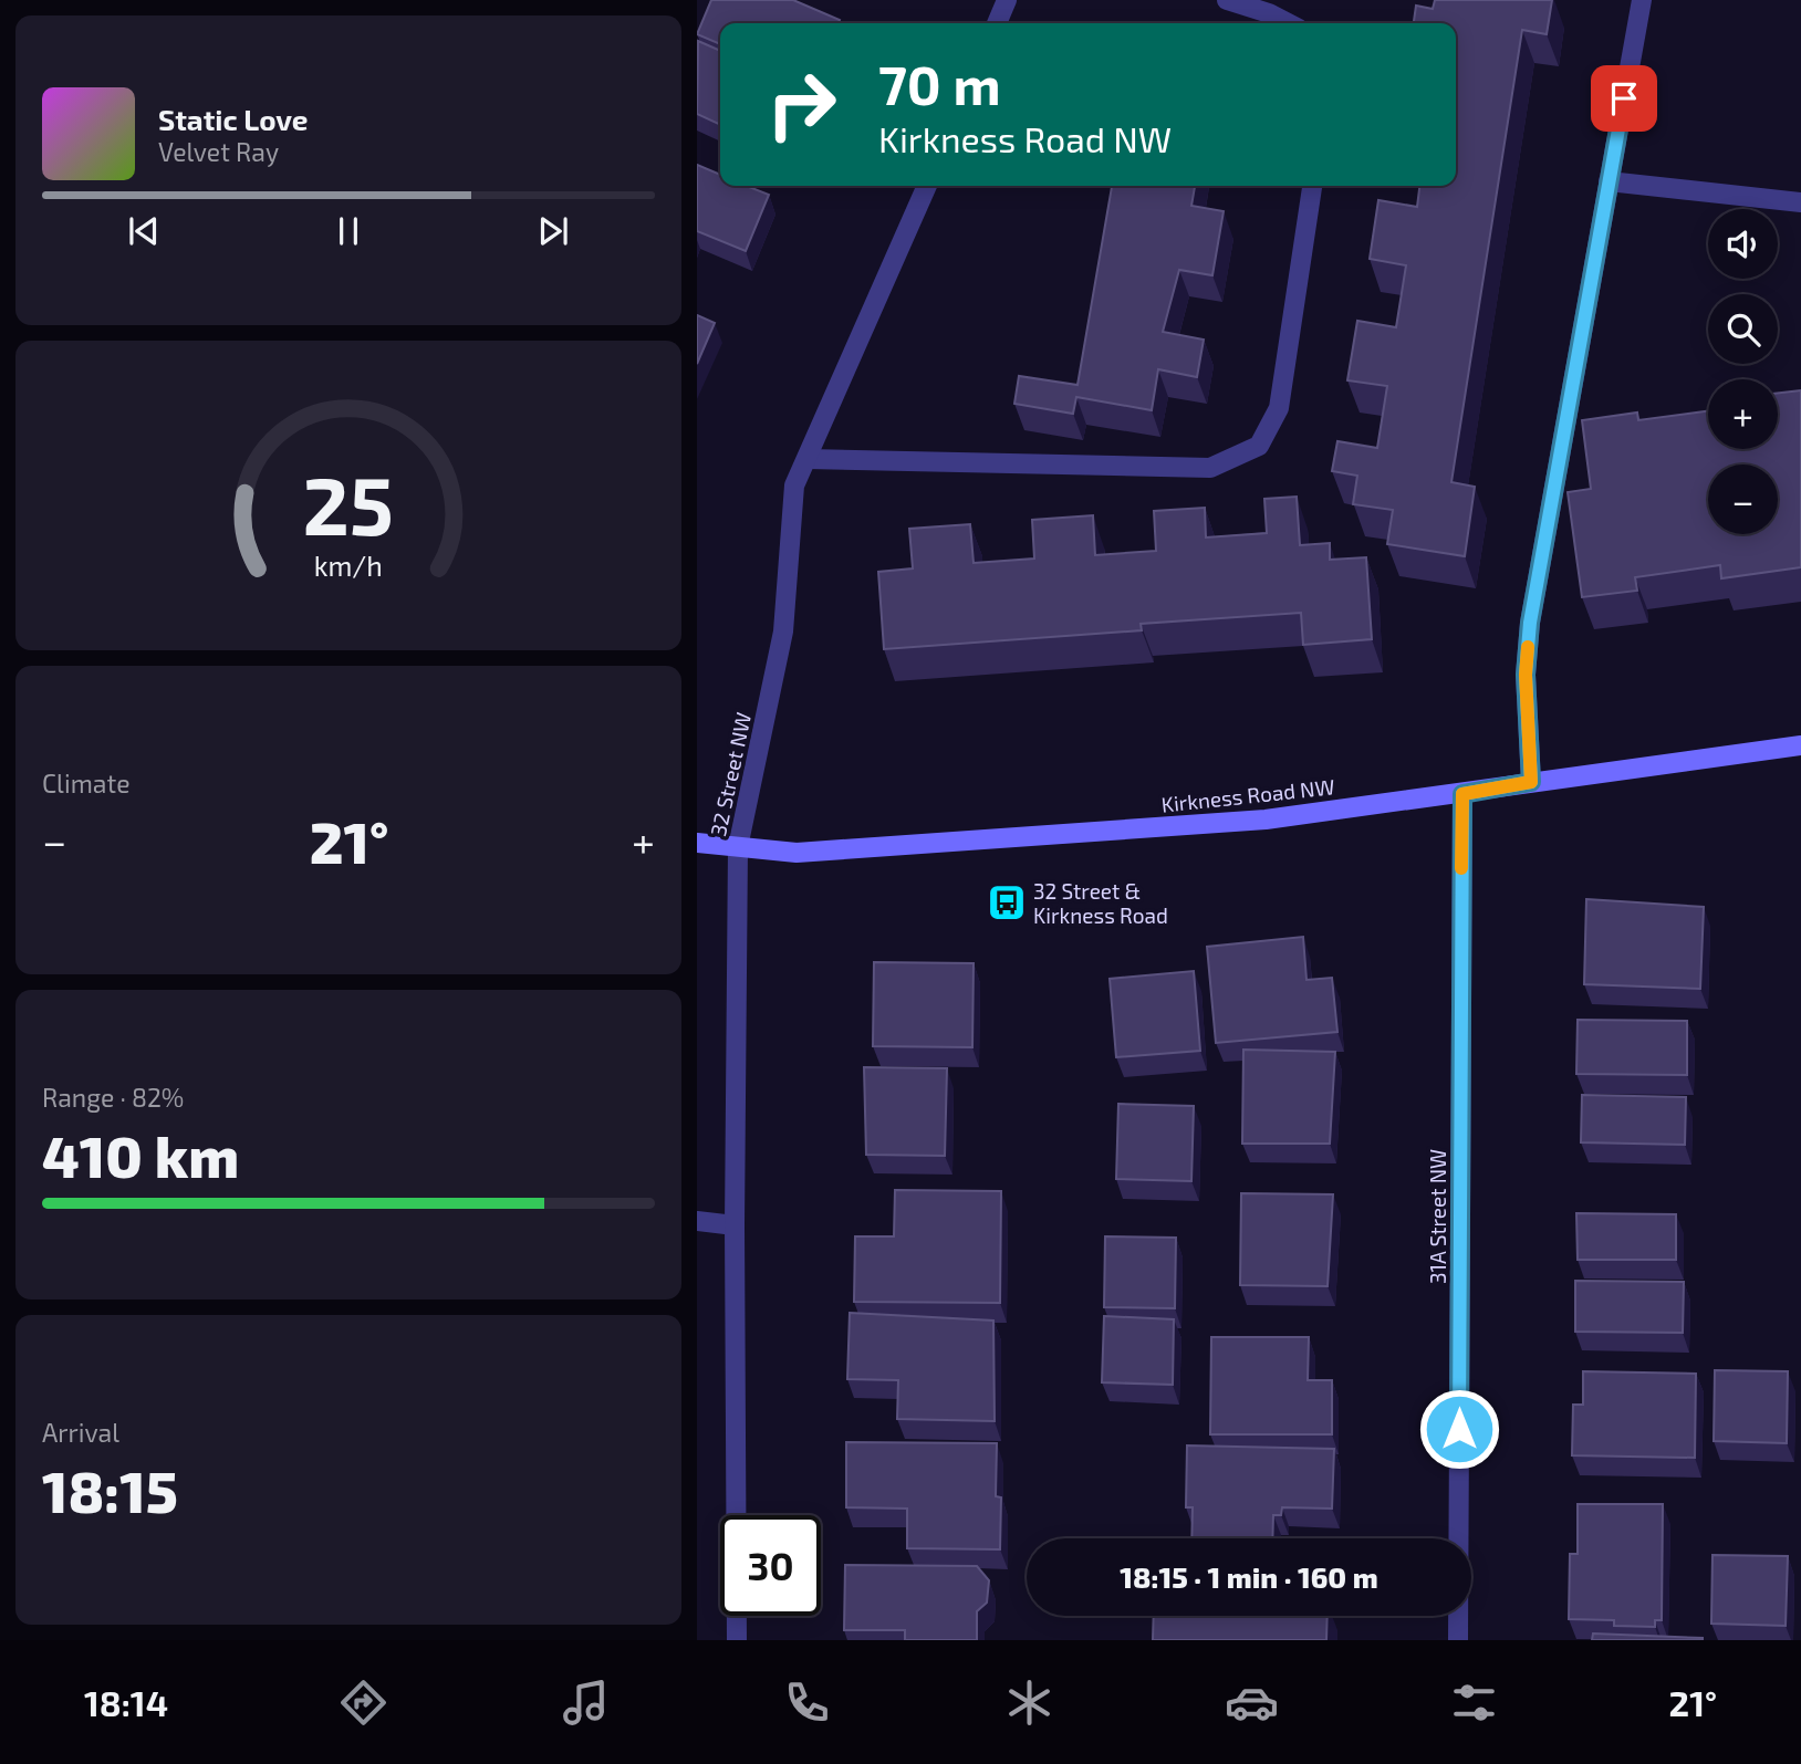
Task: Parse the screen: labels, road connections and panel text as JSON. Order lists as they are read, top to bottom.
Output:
{
  "streets": {
    "street": ["32 Street NW", "Kirkness Road NW", "31A Street NW"]
  },
  "crossings": [
    ["32 Street NW", "Kirkness Road NW"],
    ["Kirkness Road NW", "31A Street NW"]
  ],
  "places": {
    "bus stop": ["32 Street & Kirkness Road"]
  },
  "page": {
    "turn": ["70 m", "Kirkness Road NW"],
    "song": ["Static Love", "Velvet Ray"],
    "map_buttons": ["+", "−"],
    "tile": [
      "Climate",
      ["Range · 82%", "410 km"],
      ["Arrival", "18:15"]
    ],
    "heat": ["−", "21°", "+"],
    "limit": "30",
    "trip": "18:15 · 1 min · 160 m",
    "tabs": ["18:14", "21°"],
    "gauge": ["25", "km/h"]
  }
}
